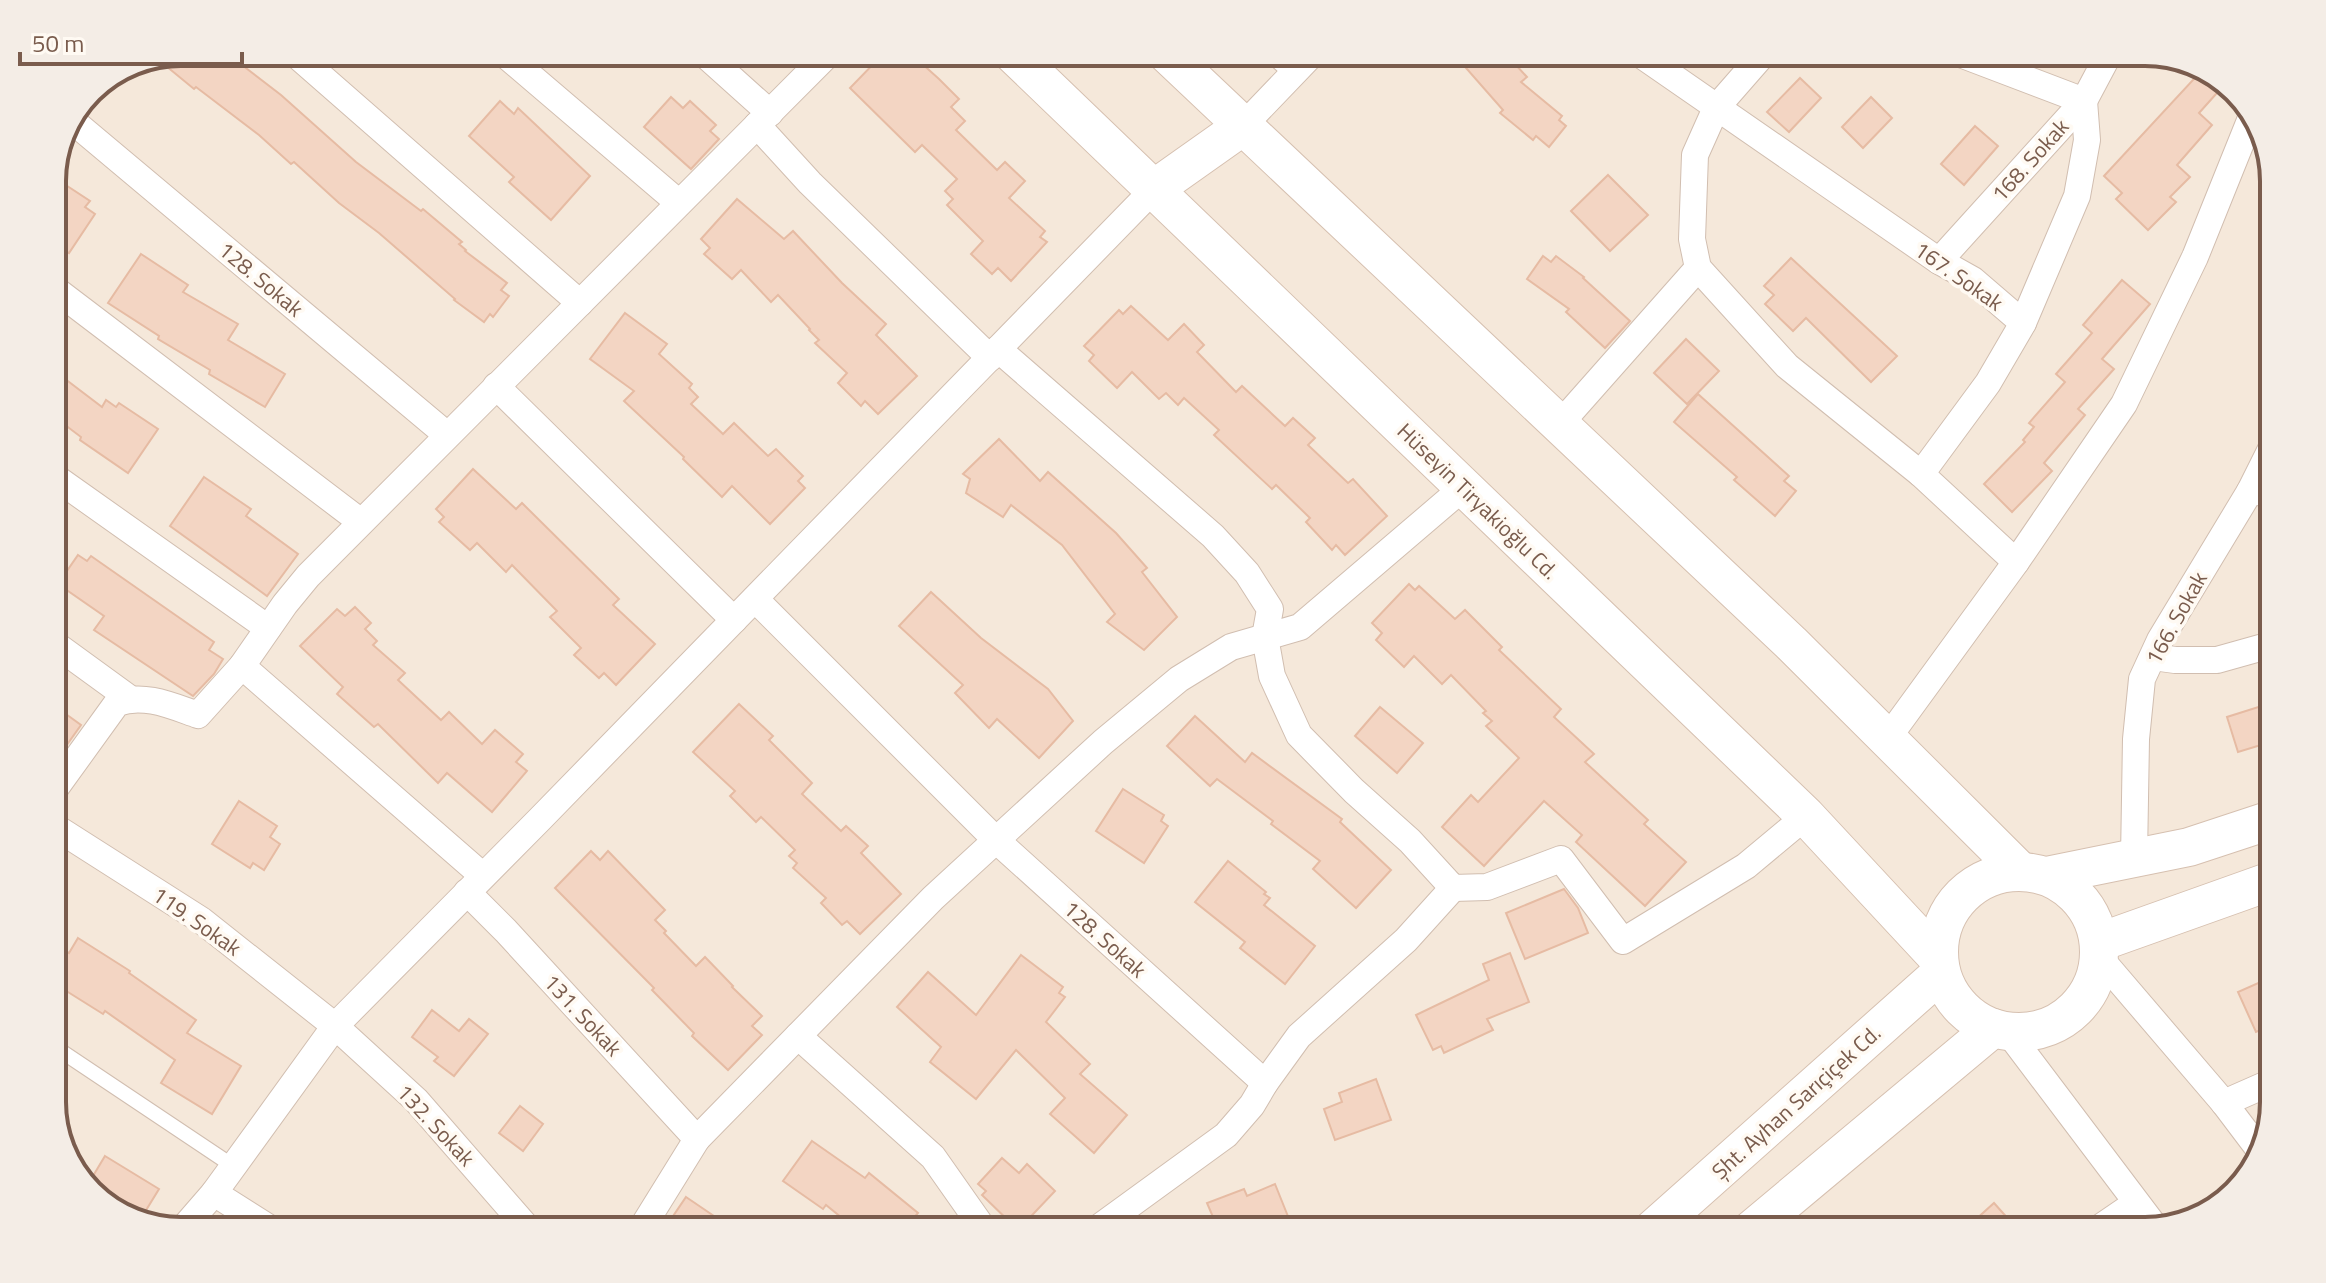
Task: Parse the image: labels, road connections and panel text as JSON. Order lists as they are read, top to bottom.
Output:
{
  "streets": {
    "street": [
      "168. Sokak",
      "167. Sokak",
      "128. Sokak",
      "Hüseyin Tiryakioğlu Cd.",
      "166. Sokak",
      "119. Sokak",
      "131. Sokak",
      "Şht. Ayhan Sarıçiçek Cd.",
      "132. Sokak"
    ]
  },
  "crossings": [
    ["168. Sokak", "167. Sokak"],
    ["Hüseyin Tiryakioğlu Cd.", "Şht. Ayhan Sarıçiçek Cd."],
    ["119. Sokak", "132. Sokak"]
  ],
  "scale_bar": "50 m"
}
